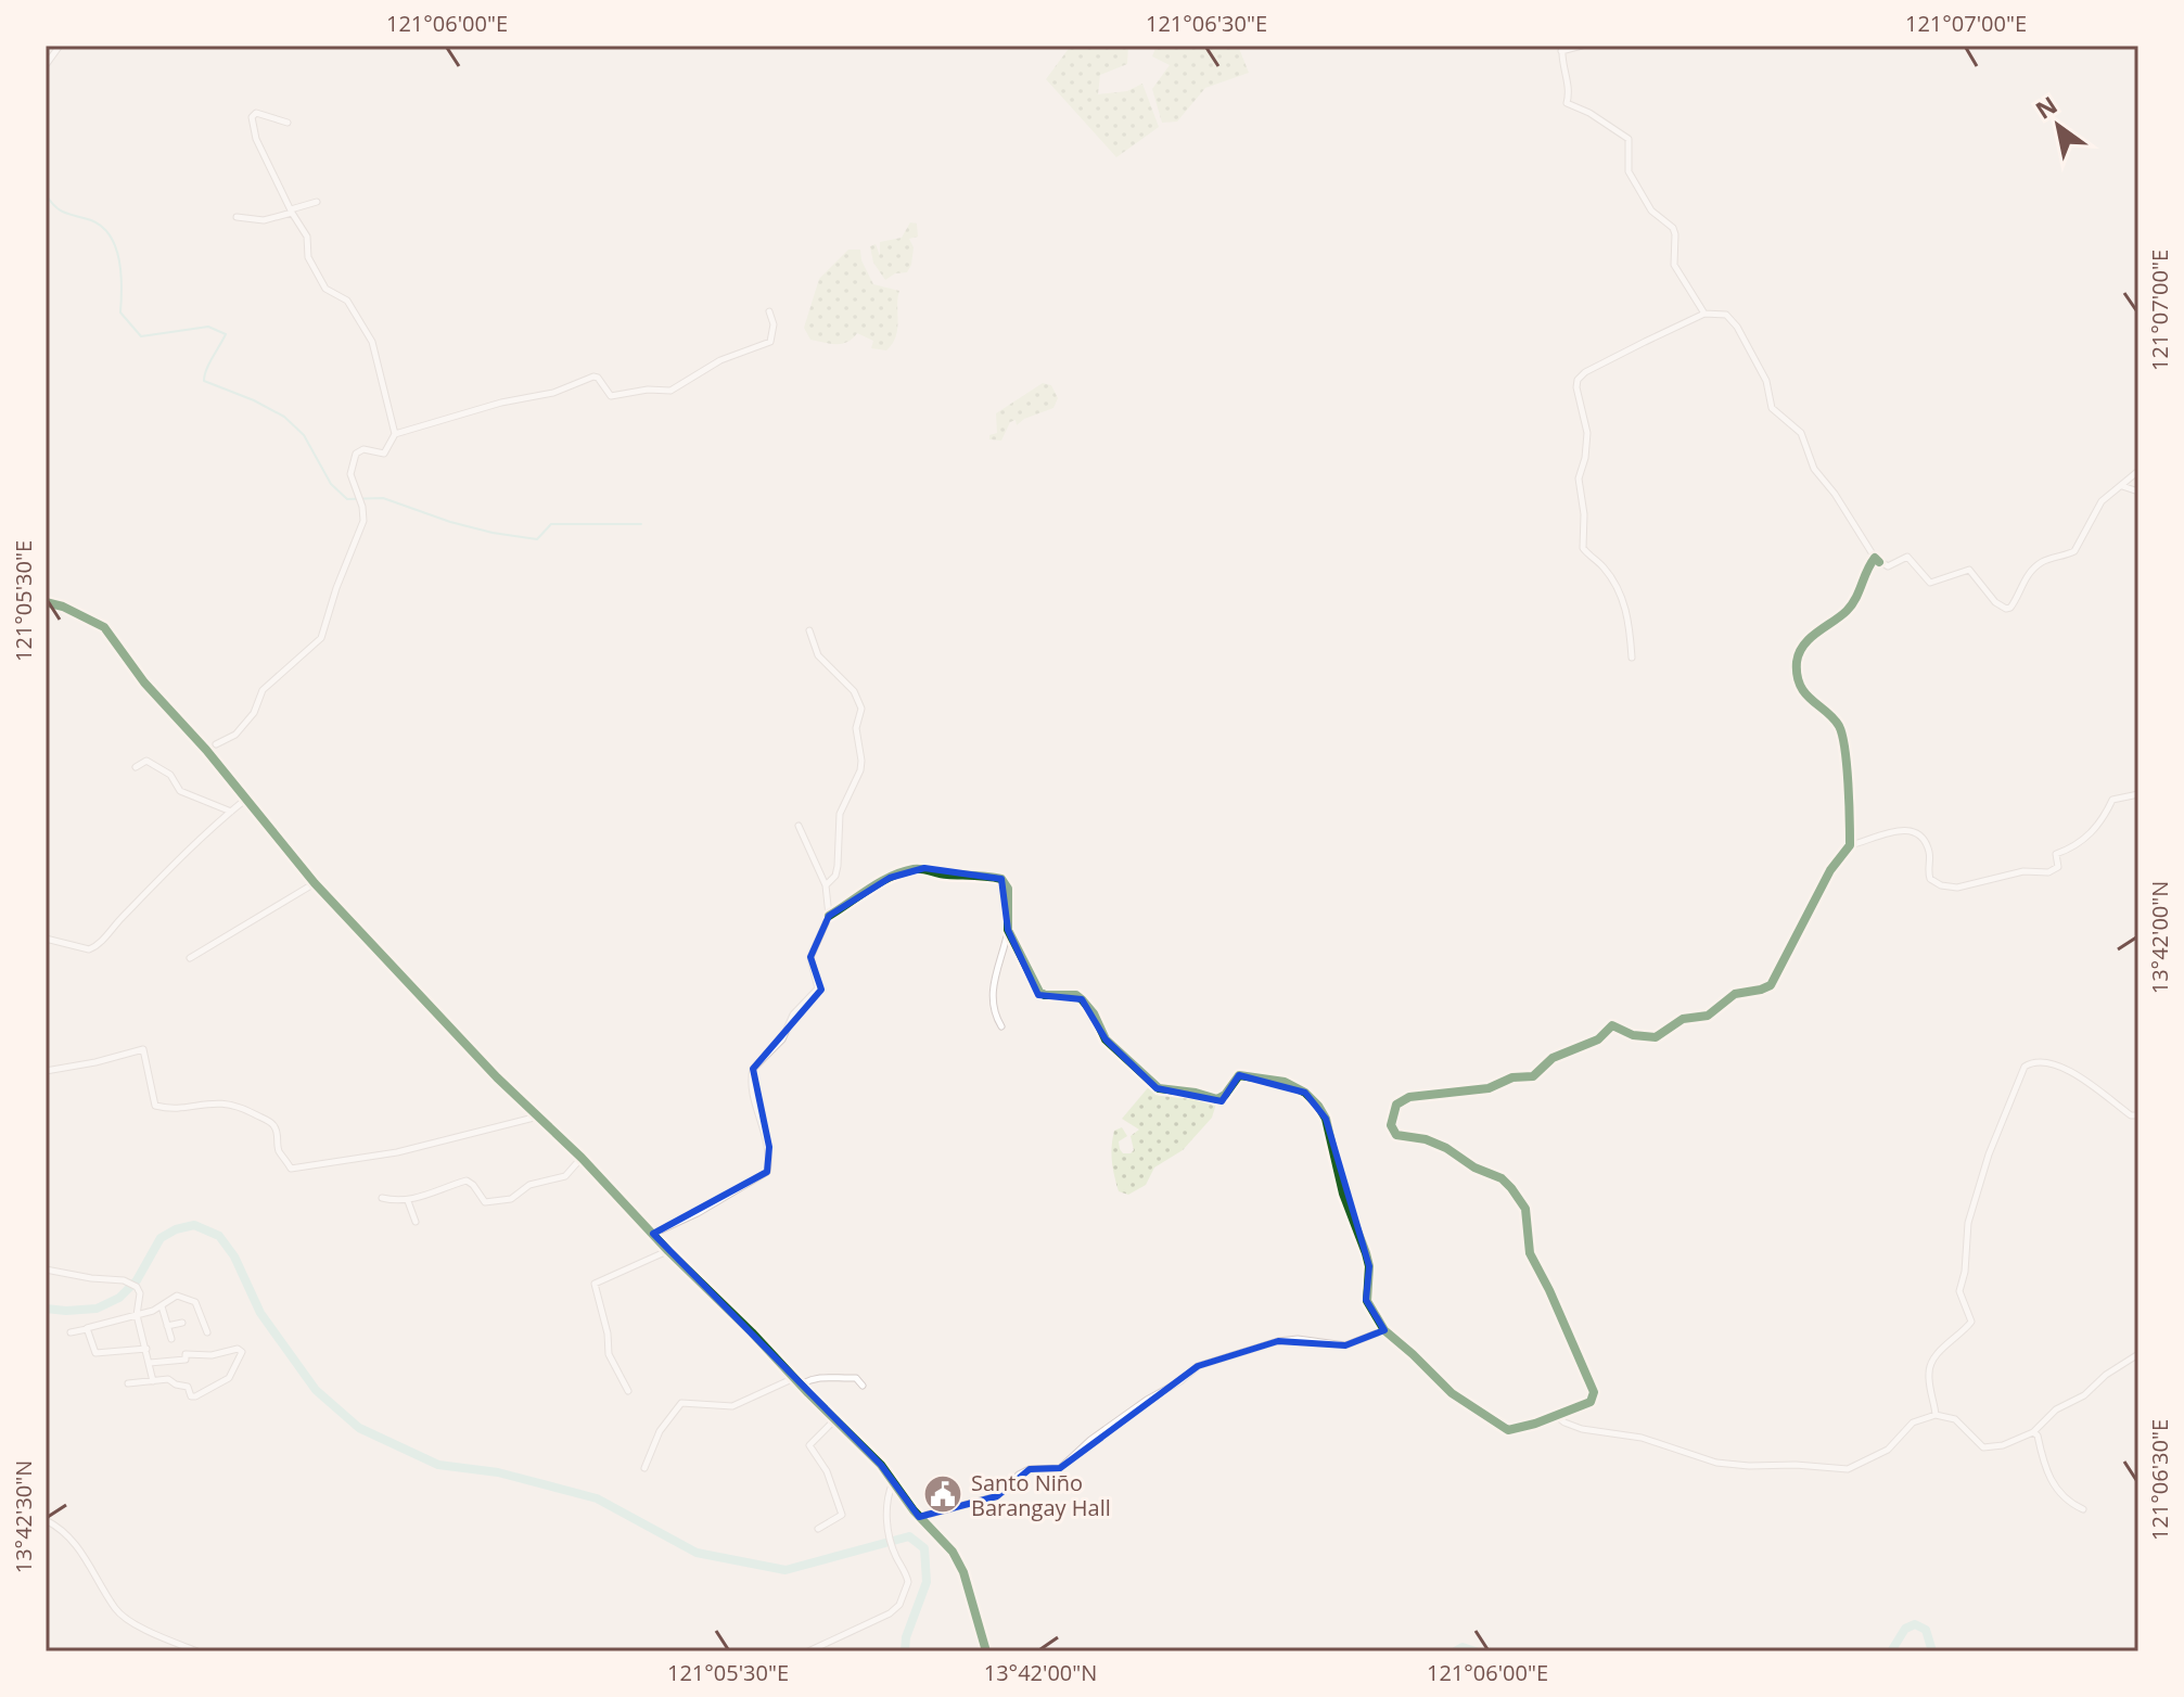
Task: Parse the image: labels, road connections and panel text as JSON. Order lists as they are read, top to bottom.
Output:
{
  "places": {
    "public building": ["Santo Niño Barangay Hall"]
  },
  "north": "top left",
  "coordinates": [
    "121°06'00\"E",
    "121°06'30\"E",
    "121°07'00\"E",
    "121°05'30\"E",
    "13°42'00\"N",
    "13°42'30\"N"
  ]
}
